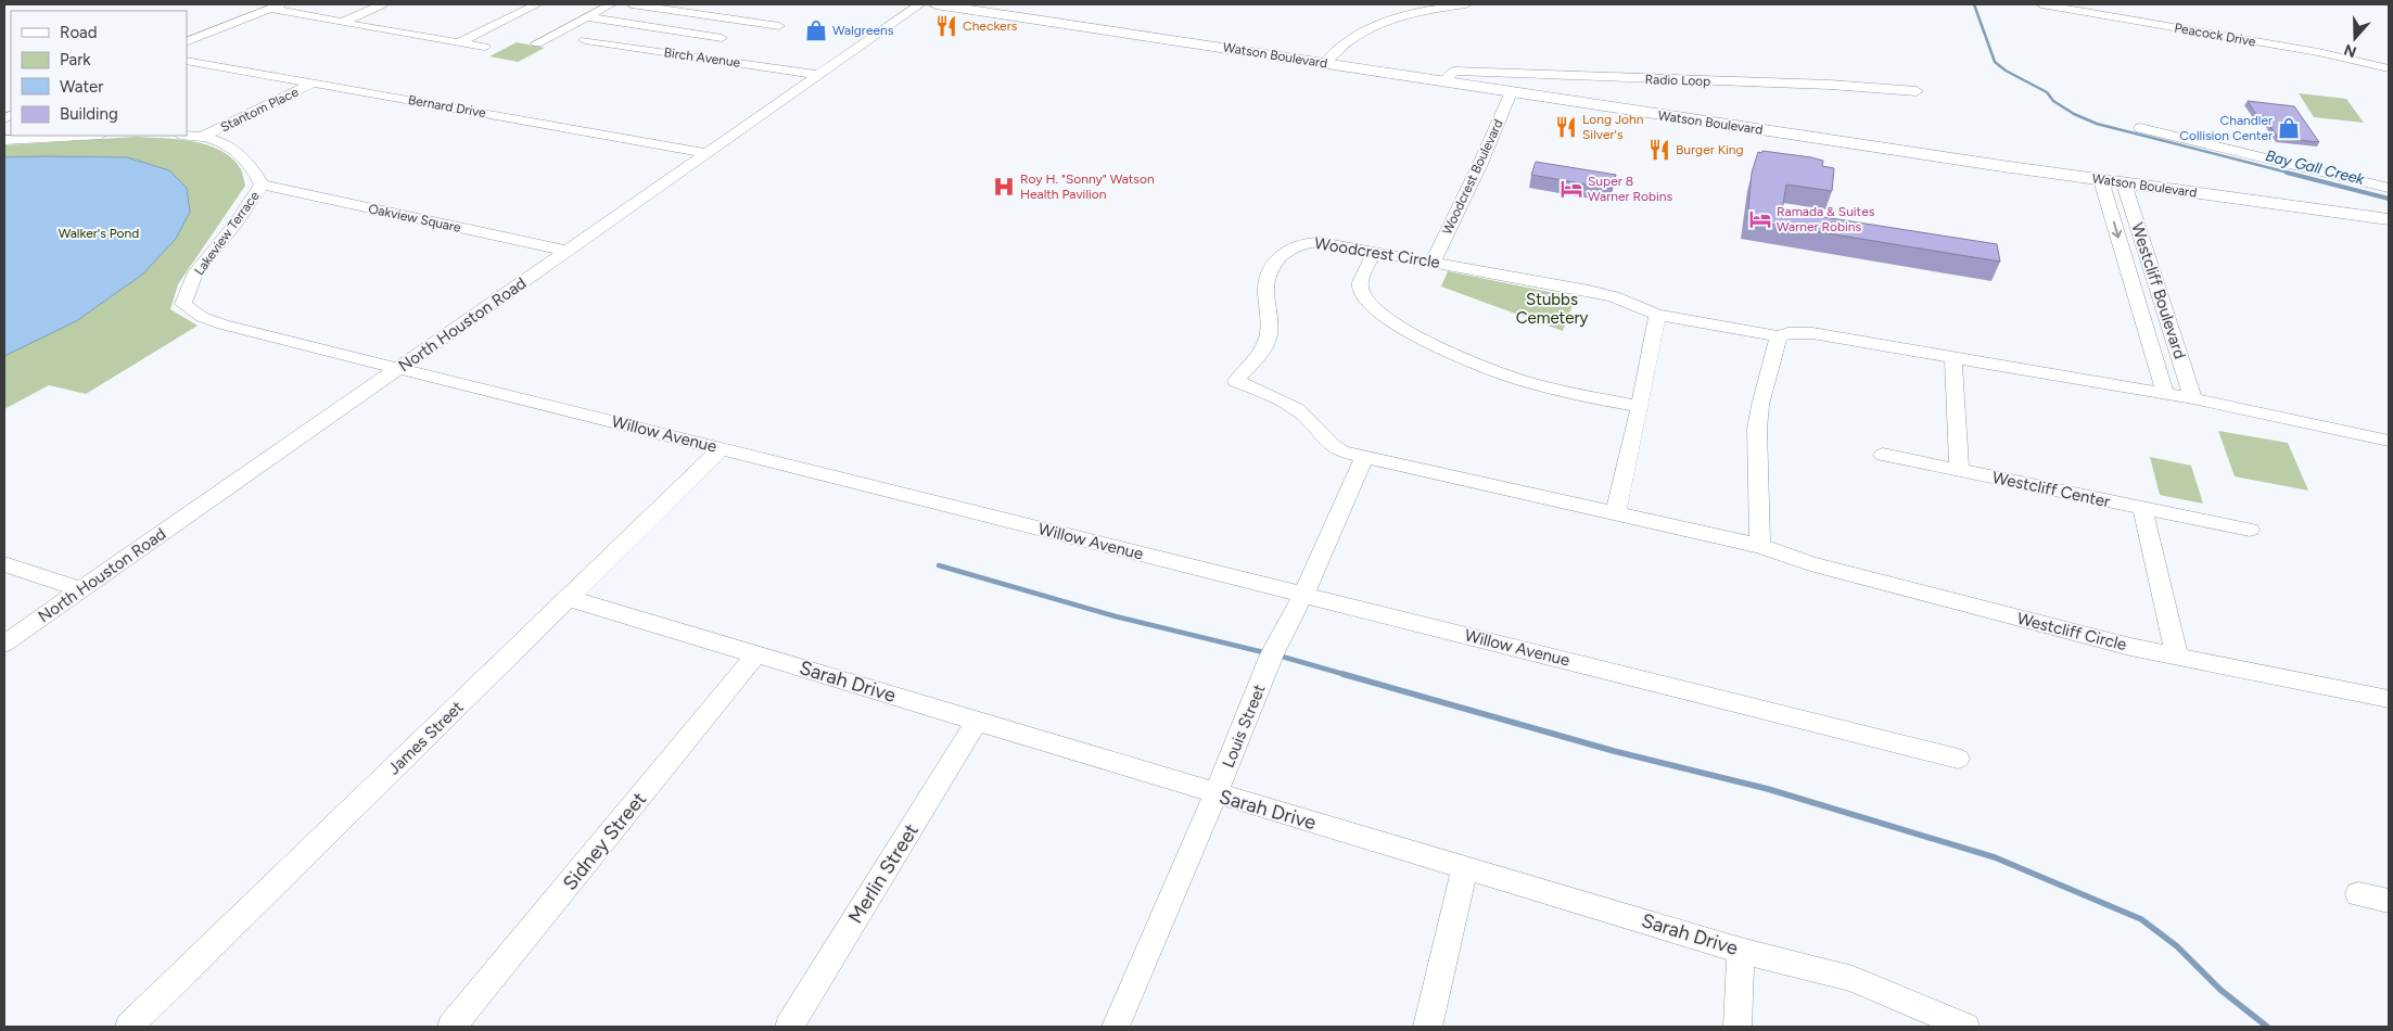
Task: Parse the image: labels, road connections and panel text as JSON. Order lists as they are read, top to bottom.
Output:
{
  "streets": {
    "main road": ["Watson Boulevard"],
    "street": [
      "Peacock Drive",
      "Birch Avenue",
      "Radio Loop",
      "Bernard Drive",
      "Stantom Place",
      "Woodcrest Boulevard",
      "Oakview Square",
      "Lakeview Terrace",
      "Woodcrest Circle",
      "Westcliff Boulevard",
      "North Houston Road",
      "Willow Avenue",
      "Westcliff Center",
      "Westcliff Circle",
      "Sarah Drive",
      "Louis Street",
      "James Street",
      "Sidney Street",
      "Merlin Street"
    ]
  },
  "crossings": [
    ["Watson Boulevard", "Radio Loop"],
    ["Watson Boulevard", "Woodcrest Boulevard"],
    ["Watson Boulevard", "Westcliff Boulevard"],
    ["Birch Avenue", "North Houston Road"],
    ["Bernard Drive", "Stantom Place"],
    ["Bernard Drive", "North Houston Road"],
    ["Stantom Place", "Lakeview Terrace"],
    ["Woodcrest Boulevard", "Woodcrest Circle"],
    ["Oakview Square", "Lakeview Terrace"],
    ["Oakview Square", "North Houston Road"],
    ["Lakeview Terrace", "Willow Avenue"],
    ["Woodcrest Circle", "Westcliff Circle"],
    ["Woodcrest Circle", "Louis Street"],
    ["North Houston Road", "Willow Avenue"],
    ["Willow Avenue", "Louis Street"],
    ["Willow Avenue", "James Street"],
    ["Sarah Drive", "Louis Street"],
    ["Sarah Drive", "James Street"],
    ["Sarah Drive", "Sidney Street"],
    ["Sarah Drive", "Merlin Street"]
  ],
  "water": ["Bay Gall Creek"],
  "parks": ["Walker's Pond", "Stubbs Cemetery"],
  "places": {
    "restaurant": ["Checkers", "Long John Silver's", "Burger King"],
    "shop": ["Walgreens", "Chandler Collision Center"],
    "hospital": ["Roy H. \"Sonny\" Watson Health Pavilion"],
    "hotel": ["Super 8 Warner Robins", "Ramada & Suites Warner Robins"]
  },
  "legend": [
    "Road",
    "Park",
    "Water",
    "Building"
  ],
  "north": "bottom"
}
